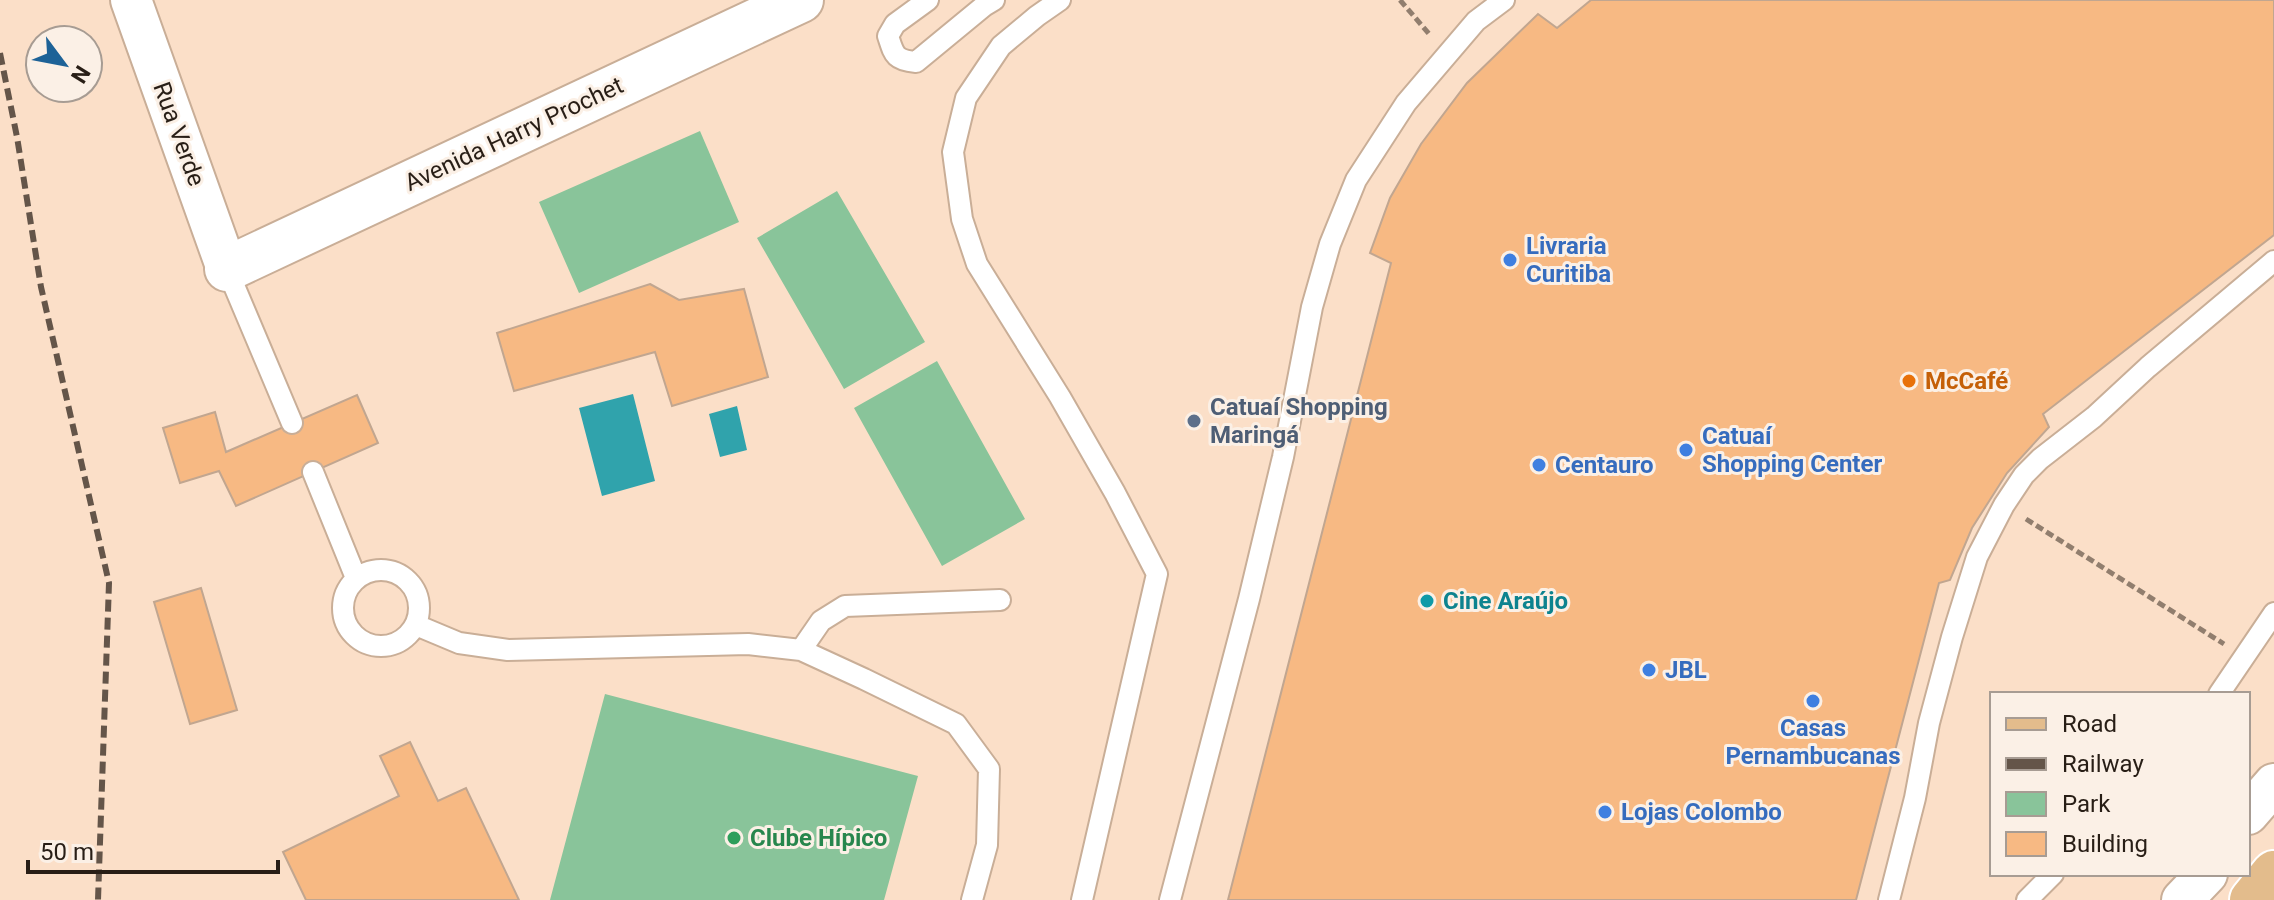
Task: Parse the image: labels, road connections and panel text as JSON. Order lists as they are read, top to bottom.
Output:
{
  "streets": {
    "street": ["Rua Verde", "Avenida Harry Prochet"]
  },
  "crossings": [
    ["Rua Verde", "Avenida Harry Prochet"]
  ],
  "places": [
    "Livraria Curitiba",
    "McCafé",
    "Catuaí Shopping Maringá",
    "Catuaí Shopping Center",
    "Centauro",
    "Cine Araújo",
    "JBL",
    "Casas Pernambucanas",
    "Lojas Colombo",
    "Clube Hípico"
  ],
  "legend": [
    "Road",
    "Railway",
    "Park",
    "Building"
  ],
  "scale_bar": "50 m",
  "north": "bottom right"
}
